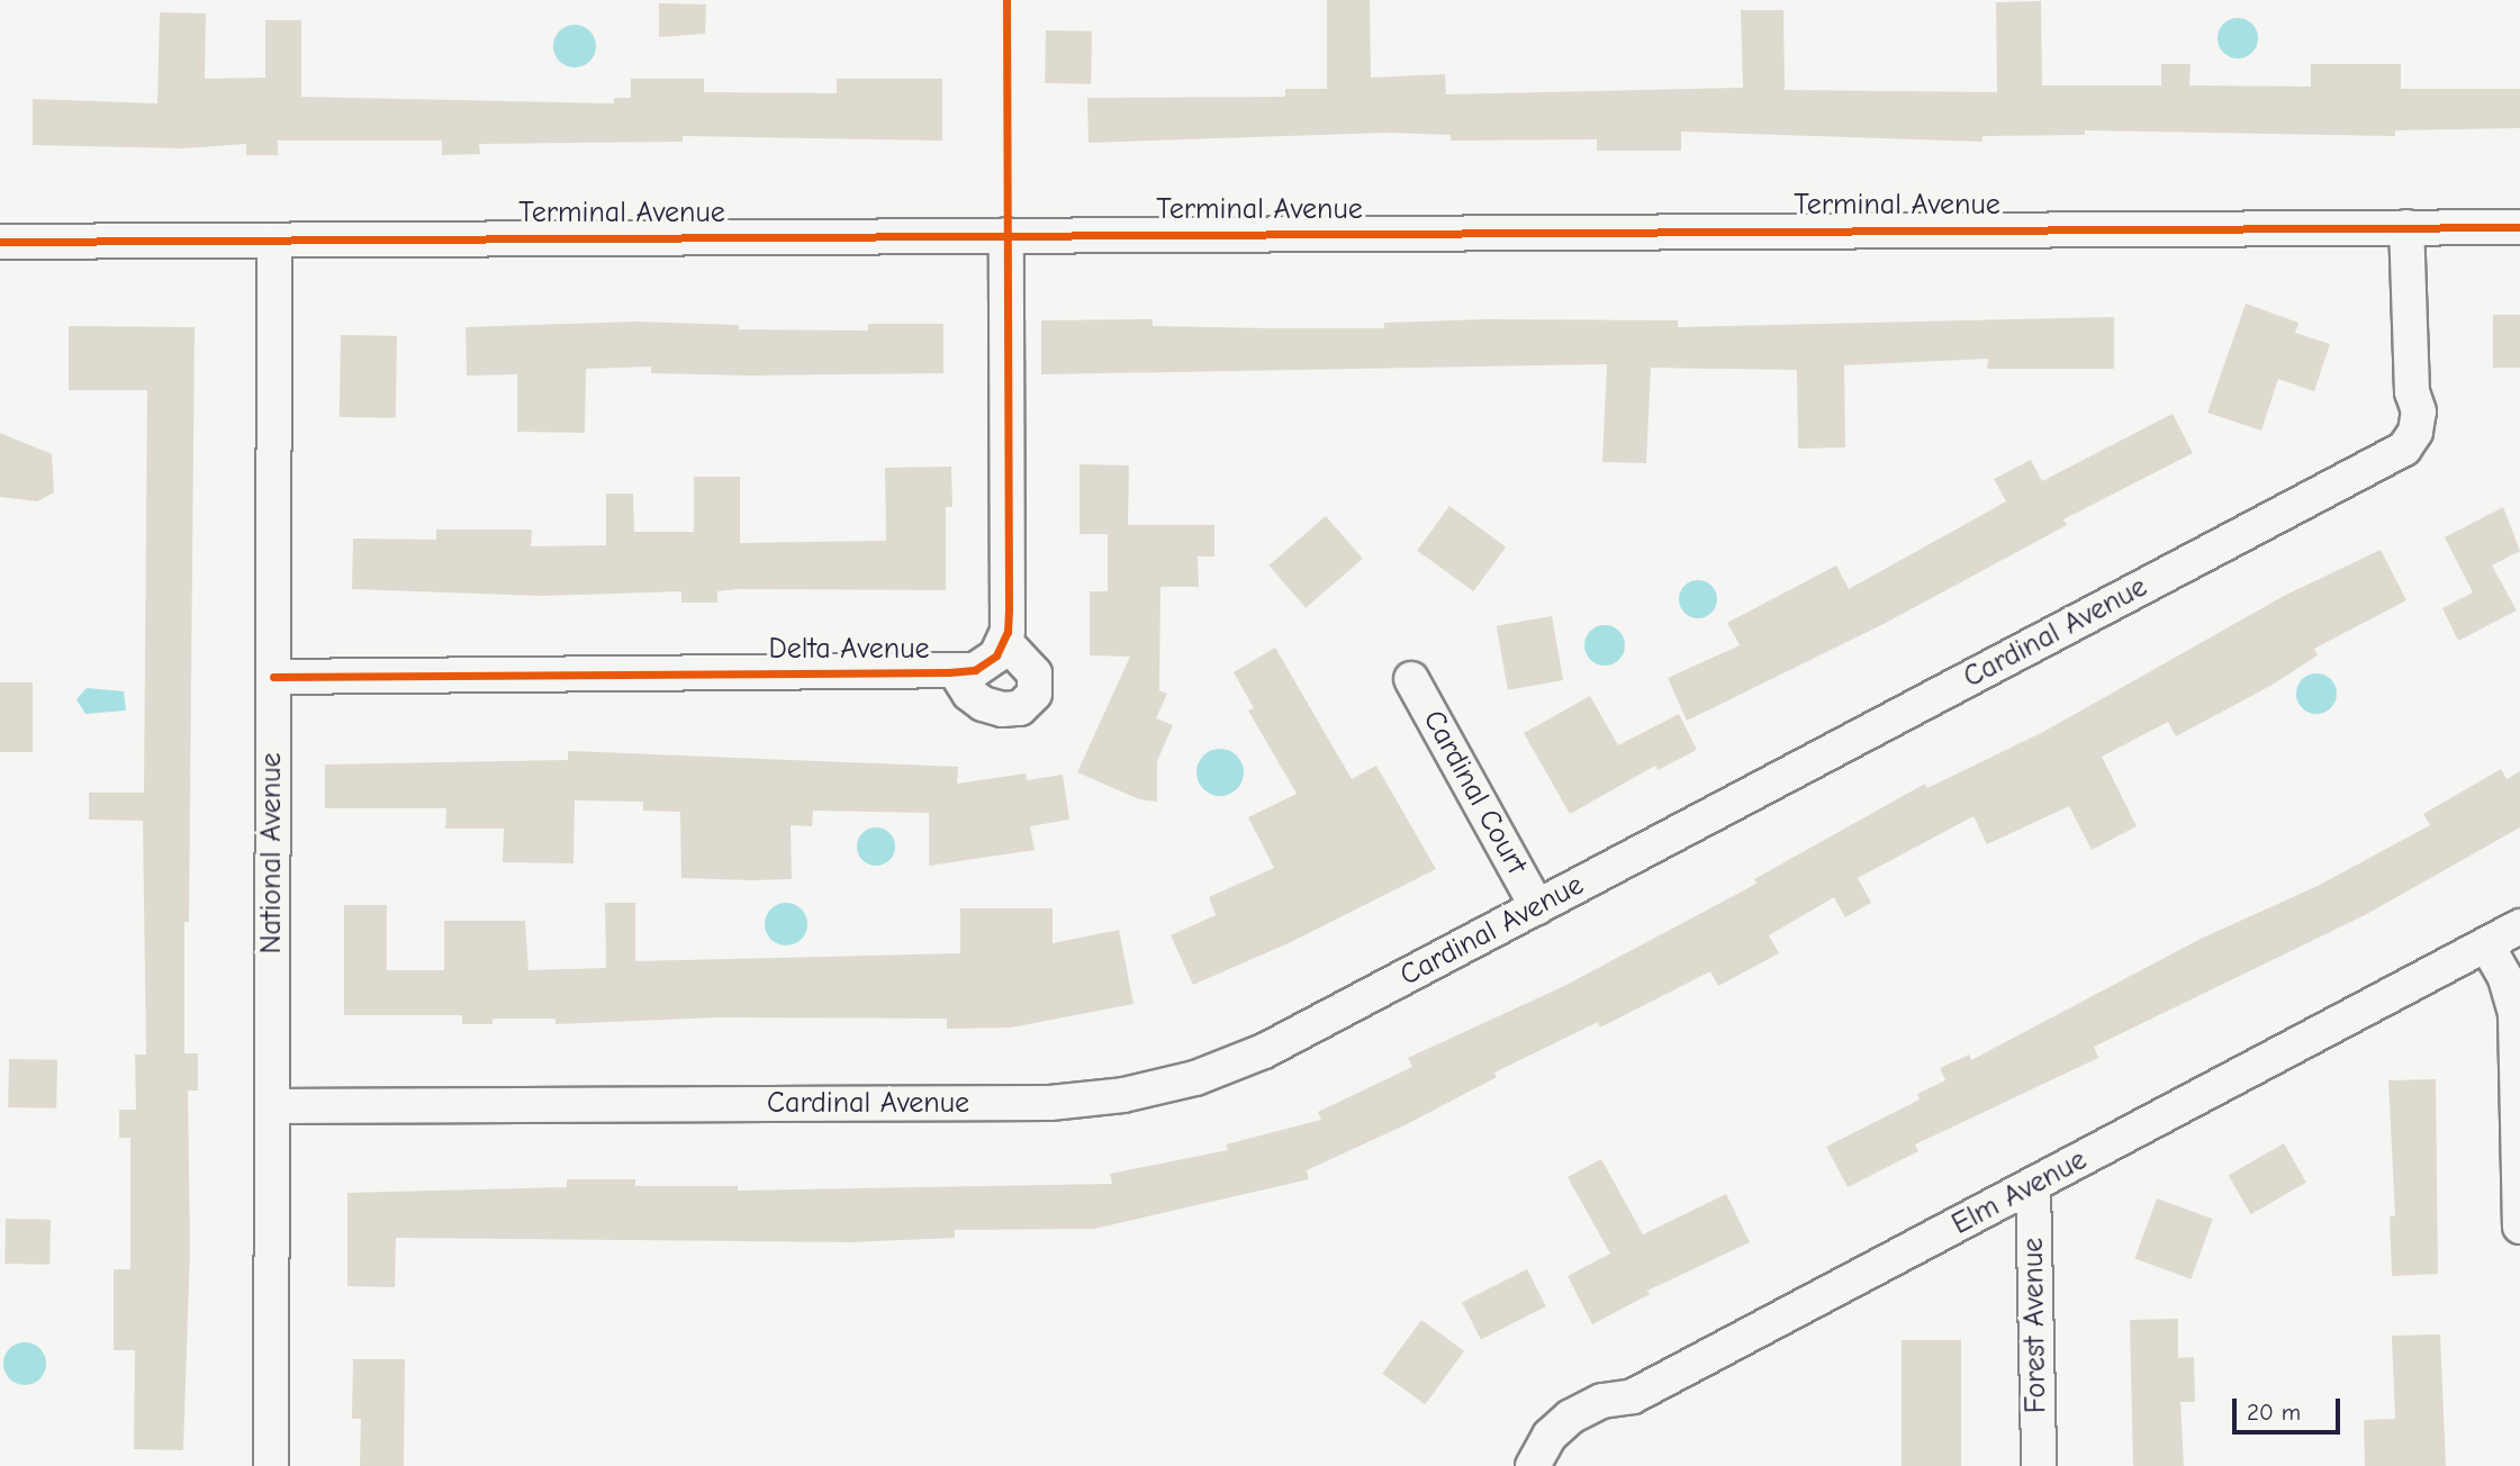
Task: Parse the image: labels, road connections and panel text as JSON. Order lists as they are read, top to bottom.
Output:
{
  "streets": {
    "street": [
      "Terminal Avenue",
      "Cardinal Avenue",
      "Delta Avenue",
      "Cardinal Court",
      "National Avenue",
      "Elm Avenue",
      "Forest Avenue"
    ]
  },
  "crossings": [
    ["Terminal Avenue", "Cardinal Avenue"],
    ["Terminal Avenue", "National Avenue"],
    ["Cardinal Avenue", "Cardinal Court"],
    ["Cardinal Avenue", "National Avenue"],
    ["Delta Avenue", "National Avenue"],
    ["Elm Avenue", "Forest Avenue"]
  ],
  "scale_bar": "20 m"
}
